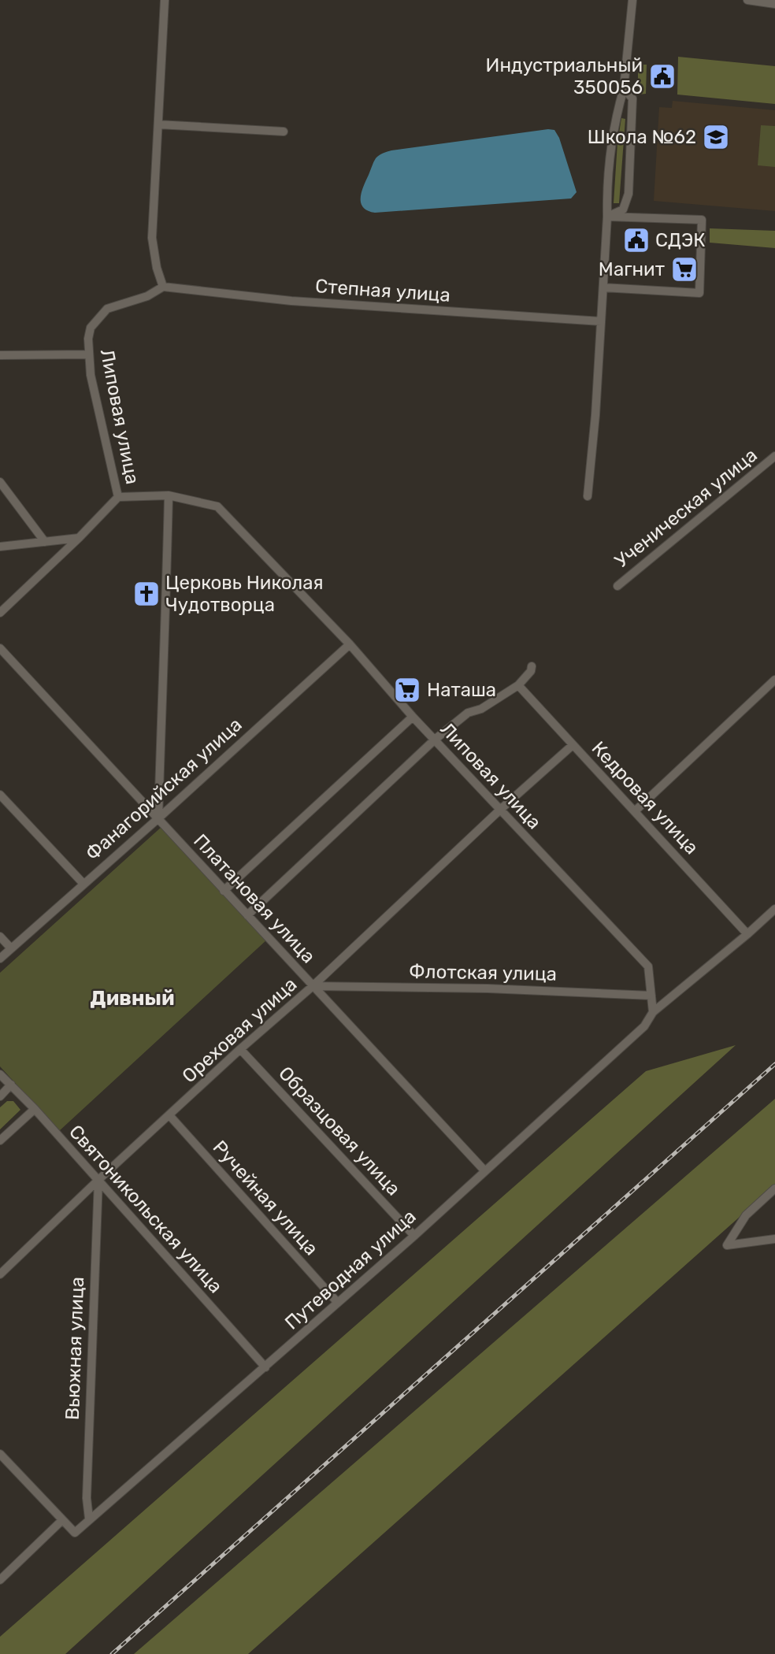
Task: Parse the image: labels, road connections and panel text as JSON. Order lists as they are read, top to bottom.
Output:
{
  "streets": {
    "street": [
      "Степная улица",
      "Липовая улица",
      "Ученическая улица",
      "Фанагорийская улица",
      "Кедровая улица",
      "Платановая улица",
      "Флотская улица",
      "Ореховая улица",
      "Образцовая улица",
      "Ручейная улица",
      "Святоникольская улица",
      "Путеводная улица",
      "Вьюжная улица"
    ]
  },
  "crossings": [
    ["Степная улица", "Липовая улица"],
    ["Липовая улица", "Фанагорийская улица"],
    ["Липовая улица", "Флотская улица"],
    ["Липовая улица", "Ореховая улица"],
    ["Фанагорийская улица", "Платановая улица"],
    ["Кедровая улица", "Ореховая улица"],
    ["Кедровая улица", "Путеводная улица"],
    ["Платановая улица", "Флотская улица"],
    ["Платановая улица", "Ореховая улица"],
    ["Платановая улица", "Путеводная улица"],
    ["Флотская улица", "Ореховая улица"],
    ["Ореховая улица", "Образцовая улица"],
    ["Ореховая улица", "Ручейная улица"],
    ["Ореховая улица", "Святоникольская улица"],
    ["Ореховая улица", "Вьюжная улица"],
    ["Образцовая улица", "Путеводная улица"],
    ["Ручейная улица", "Путеводная улица"],
    ["Святоникольская улица", "Путеводная улица"],
    ["Святоникольская улица", "Вьюжная улица"],
    ["Путеводная улица", "Вьюжная улица"]
  ],
  "districts": ["Дивный"],
  "places": {
    "public building": ["Индустриальный 350056", "СДЭК"],
    "school or university": ["Школа №62"],
    "supermarket": ["Магнит", "Наташа"],
    "church": ["Церковь Николая Чудотворца"]
  }
}
